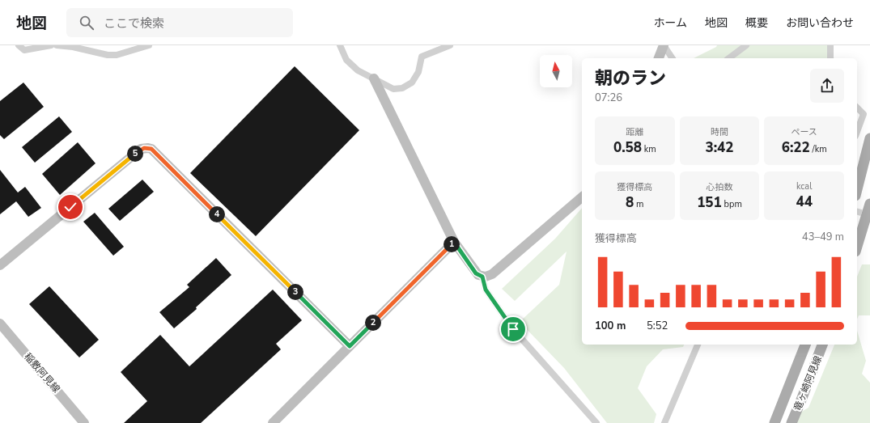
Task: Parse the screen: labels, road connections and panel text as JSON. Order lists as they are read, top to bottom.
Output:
{
  "streets": {
    "main road": ["竜ヶ崎阿見線"],
    "street": ["稲敷阿見線"]
  },
  "north": "top",
  "page": {
    "header": "地図",
    "search": "ここで検索",
    "nav": [
      "ホーム",
      "地図",
      "概要",
      "お問い合わせ"
    ],
    "heading": ["朝のラン", "07:26"],
    "stats": [
      ["距離", "0.58 km"],
      ["時間", "3:42"],
      ["ペース", "6:22 /km"],
      ["獲得標高", "8 m"],
      ["心拍数", "151 bpm"],
      ["kcal", "44"]
    ],
    "pins": [
      "5",
      "4",
      "1",
      "3",
      "2"
    ],
    "chart": ["獲得標高", "43–49 m"],
    "list": [
      {
        "name": "100 m",
        "note": "5:52"
      }
    ]
  }
}
